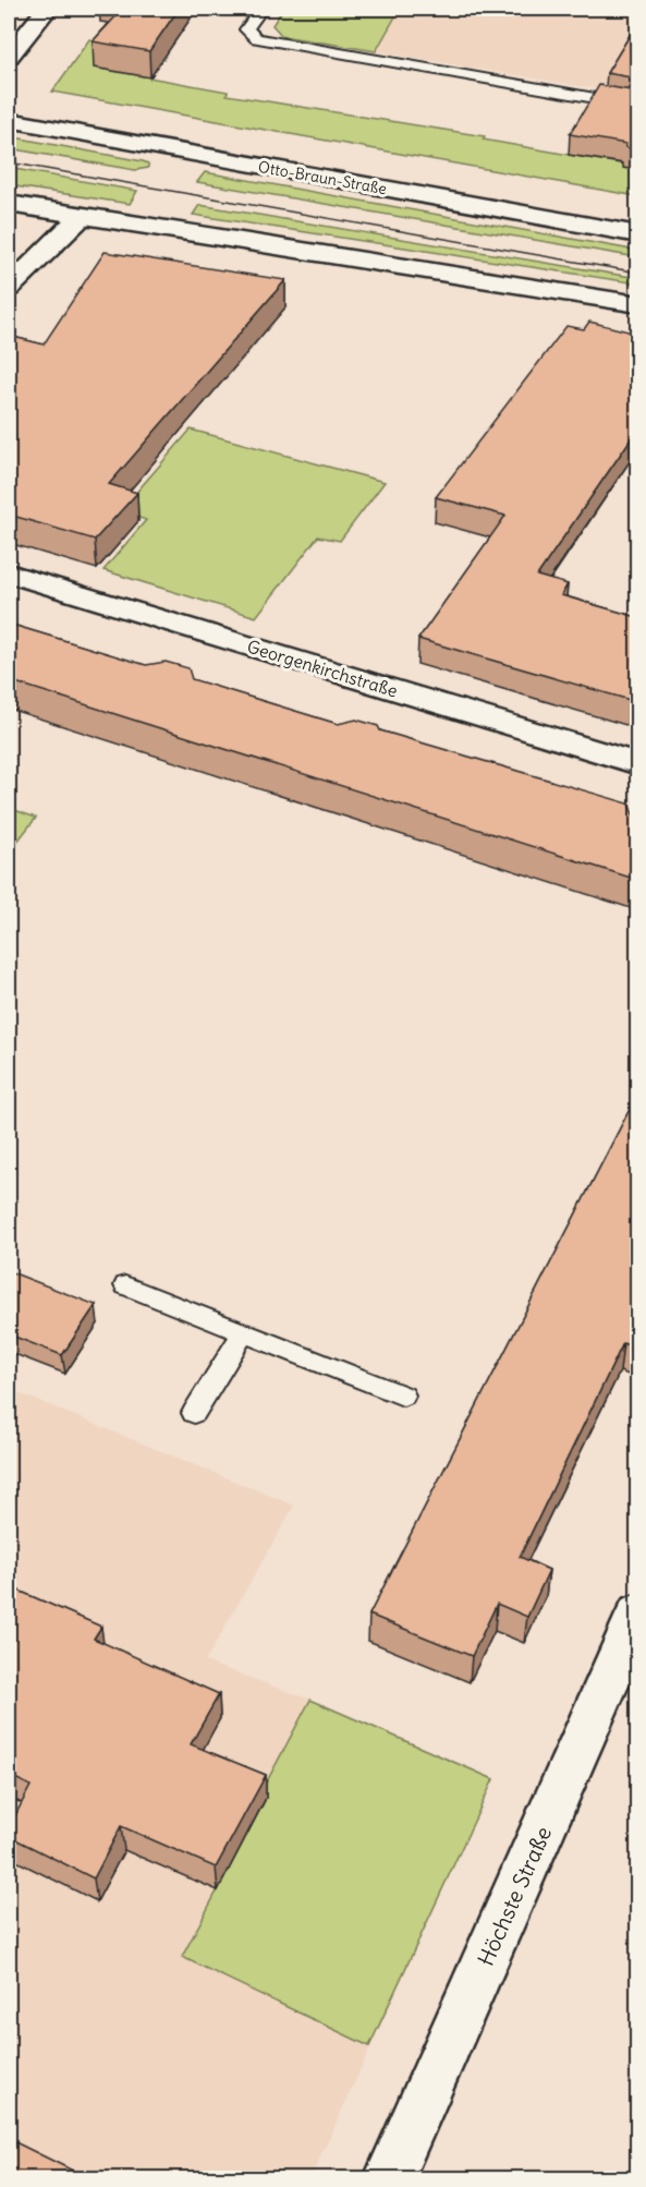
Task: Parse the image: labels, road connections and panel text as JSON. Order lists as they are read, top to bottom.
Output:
{
  "streets": {
    "main road": ["Otto-Braun-Straße", "Georgenkirchstraße", "Höchste Straße"]
  }
}
